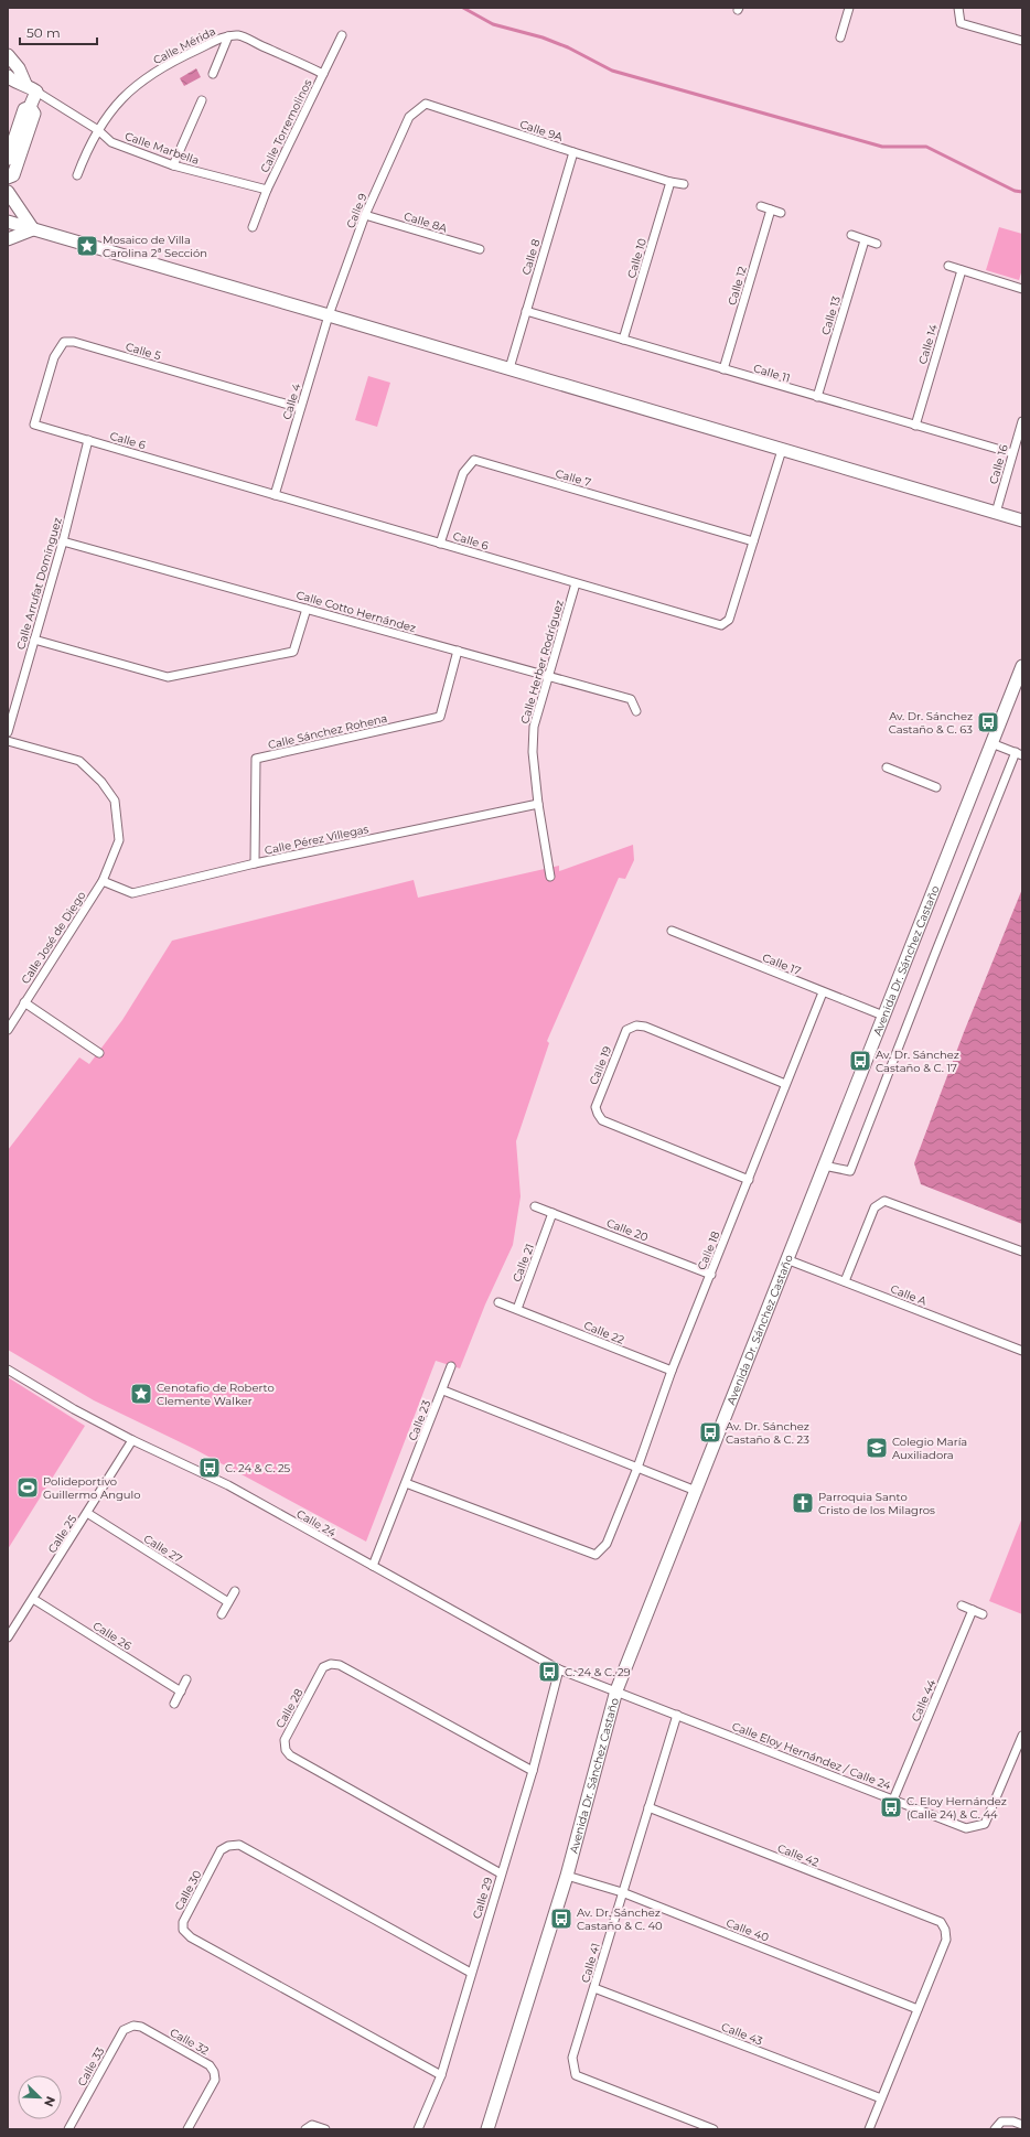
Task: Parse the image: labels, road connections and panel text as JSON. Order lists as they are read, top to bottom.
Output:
{
  "streets": {
    "street": [
      "Calle Mérida",
      "Calle Torremolinos",
      "Calle 9A",
      "Calle Marbella",
      "Calle 9",
      "Calle 8A",
      "Calle 8",
      "Calle 10",
      "Calle 12",
      "Calle 13",
      "Calle 14",
      "Calle 5",
      "Calle 11",
      "Calle 4",
      "Calle 6",
      "Calle 16",
      "Calle 7",
      "Calle Arrufat Domínguez",
      "Calle Cotto Hernández",
      "Calle Herber Rodríguez",
      "Calle Sánchez Rohena",
      "Calle Pérez Villegas",
      "Calle José de Diego",
      "Avenida Dr. Sánchez Castaño",
      "Calle 17",
      "Calle 19",
      "Calle 20",
      "Calle 18",
      "Calle 21",
      "Calle A",
      "Calle 22",
      "Calle 23",
      "Calle 24",
      "Calle 25",
      "Calle 27",
      "Calle 26",
      "Calle 44",
      "Calle 28",
      "Calle Eloy Hernández / Calle 24",
      "Calle 42",
      "Calle 30",
      "Calle 29",
      "Calle 40",
      "Calle 41",
      "Calle 43",
      "Calle 32",
      "Calle 33"
    ]
  },
  "crossings": [
    ["Calle Mérida", "Calle Torremolinos"],
    ["Calle Mérida", "Calle Marbella"],
    ["Calle Torremolinos", "Calle Marbella"],
    ["Calle 9A", "Calle 9"],
    ["Calle 9A", "Calle 8"],
    ["Calle 9A", "Calle 10"],
    ["Calle 9", "Calle 8A"],
    ["Calle 9", "Calle 4"],
    ["Calle 8", "Calle 11"],
    ["Calle 10", "Calle 11"],
    ["Calle 12", "Calle 11"],
    ["Calle 13", "Calle 11"],
    ["Calle 14", "Calle 11"],
    ["Calle 5", "Calle 4"],
    ["Calle 5", "Calle 6"],
    ["Calle 11", "Calle 16"],
    ["Calle 4", "Calle 6"],
    ["Calle 6", "Calle 7"],
    ["Calle 6", "Calle Arrufat Domínguez"],
    ["Calle 6", "Calle Herber Rodríguez"],
    ["Calle Arrufat Domínguez", "Calle Cotto Hernández"],
    ["Calle Cotto Hernández", "Calle Herber Rodríguez"],
    ["Calle Cotto Hernández", "Calle Sánchez Rohena"],
    ["Calle Herber Rodríguez", "Calle Pérez Villegas"],
    ["Calle Sánchez Rohena", "Calle Pérez Villegas"],
    ["Calle Pérez Villegas", "Calle José de Diego"],
    ["Avenida Dr. Sánchez Castaño", "Calle 17"],
    ["Avenida Dr. Sánchez Castaño", "Calle A"],
    ["Avenida Dr. Sánchez Castaño", "Calle 23"],
    ["Avenida Dr. Sánchez Castaño", "Calle 24"],
    ["Avenida Dr. Sánchez Castaño", "Calle Eloy Hernández / Calle 24"],
    ["Avenida Dr. Sánchez Castaño", "Calle 40"],
    ["Calle 17", "Calle 18"],
    ["Calle 19", "Calle 18"],
    ["Calle 20", "Calle 18"],
    ["Calle 20", "Calle 21"],
    ["Calle 18", "Calle 22"],
    ["Calle 18", "Calle 23"],
    ["Calle 21", "Calle 22"],
    ["Calle 23", "Calle 24"],
    ["Calle 24", "Calle 25"],
    ["Calle 24", "Calle Eloy Hernández / Calle 24"],
    ["Calle 24", "Calle 29"],
    ["Calle 25", "Calle 27"],
    ["Calle 25", "Calle 26"],
    ["Calle 44", "Calle Eloy Hernández / Calle 24"],
    ["Calle 28", "Calle 29"],
    ["Calle Eloy Hernández / Calle 24", "Calle 41"],
    ["Calle 42", "Calle 40"],
    ["Calle 42", "Calle 41"],
    ["Calle 30", "Calle 29"],
    ["Calle 40", "Calle 41"],
    ["Calle 41", "Calle 43"],
    ["Calle 32", "Calle 33"]
  ],
  "places": {
    "place": ["Mosaico de Villa Carolina 2ª Sección", "Cenotafio de Roberto Clemente Walker"],
    "bus stop": [
      "Av. Dr. Sánchez Castaño & C. 63",
      "Av. Dr. Sánchez Castaño & C. 17",
      "Av. Dr. Sánchez Castaño & C. 23",
      "C. 24 & C. 25",
      "C. 24 & C. 29",
      "C. Eloy Hernández (Calle 24) & C. 44",
      "Av. Dr. Sánchez Castaño & C. 40"
    ],
    "school or university": ["Colegio María Auxiliadora"],
    "sports": ["Polideportivo Guillermo Angulo"],
    "church": ["Parroquia Santo Cristo de los Milagros"]
  },
  "scale_bar": "50 m",
  "north": "bottom right"
}
